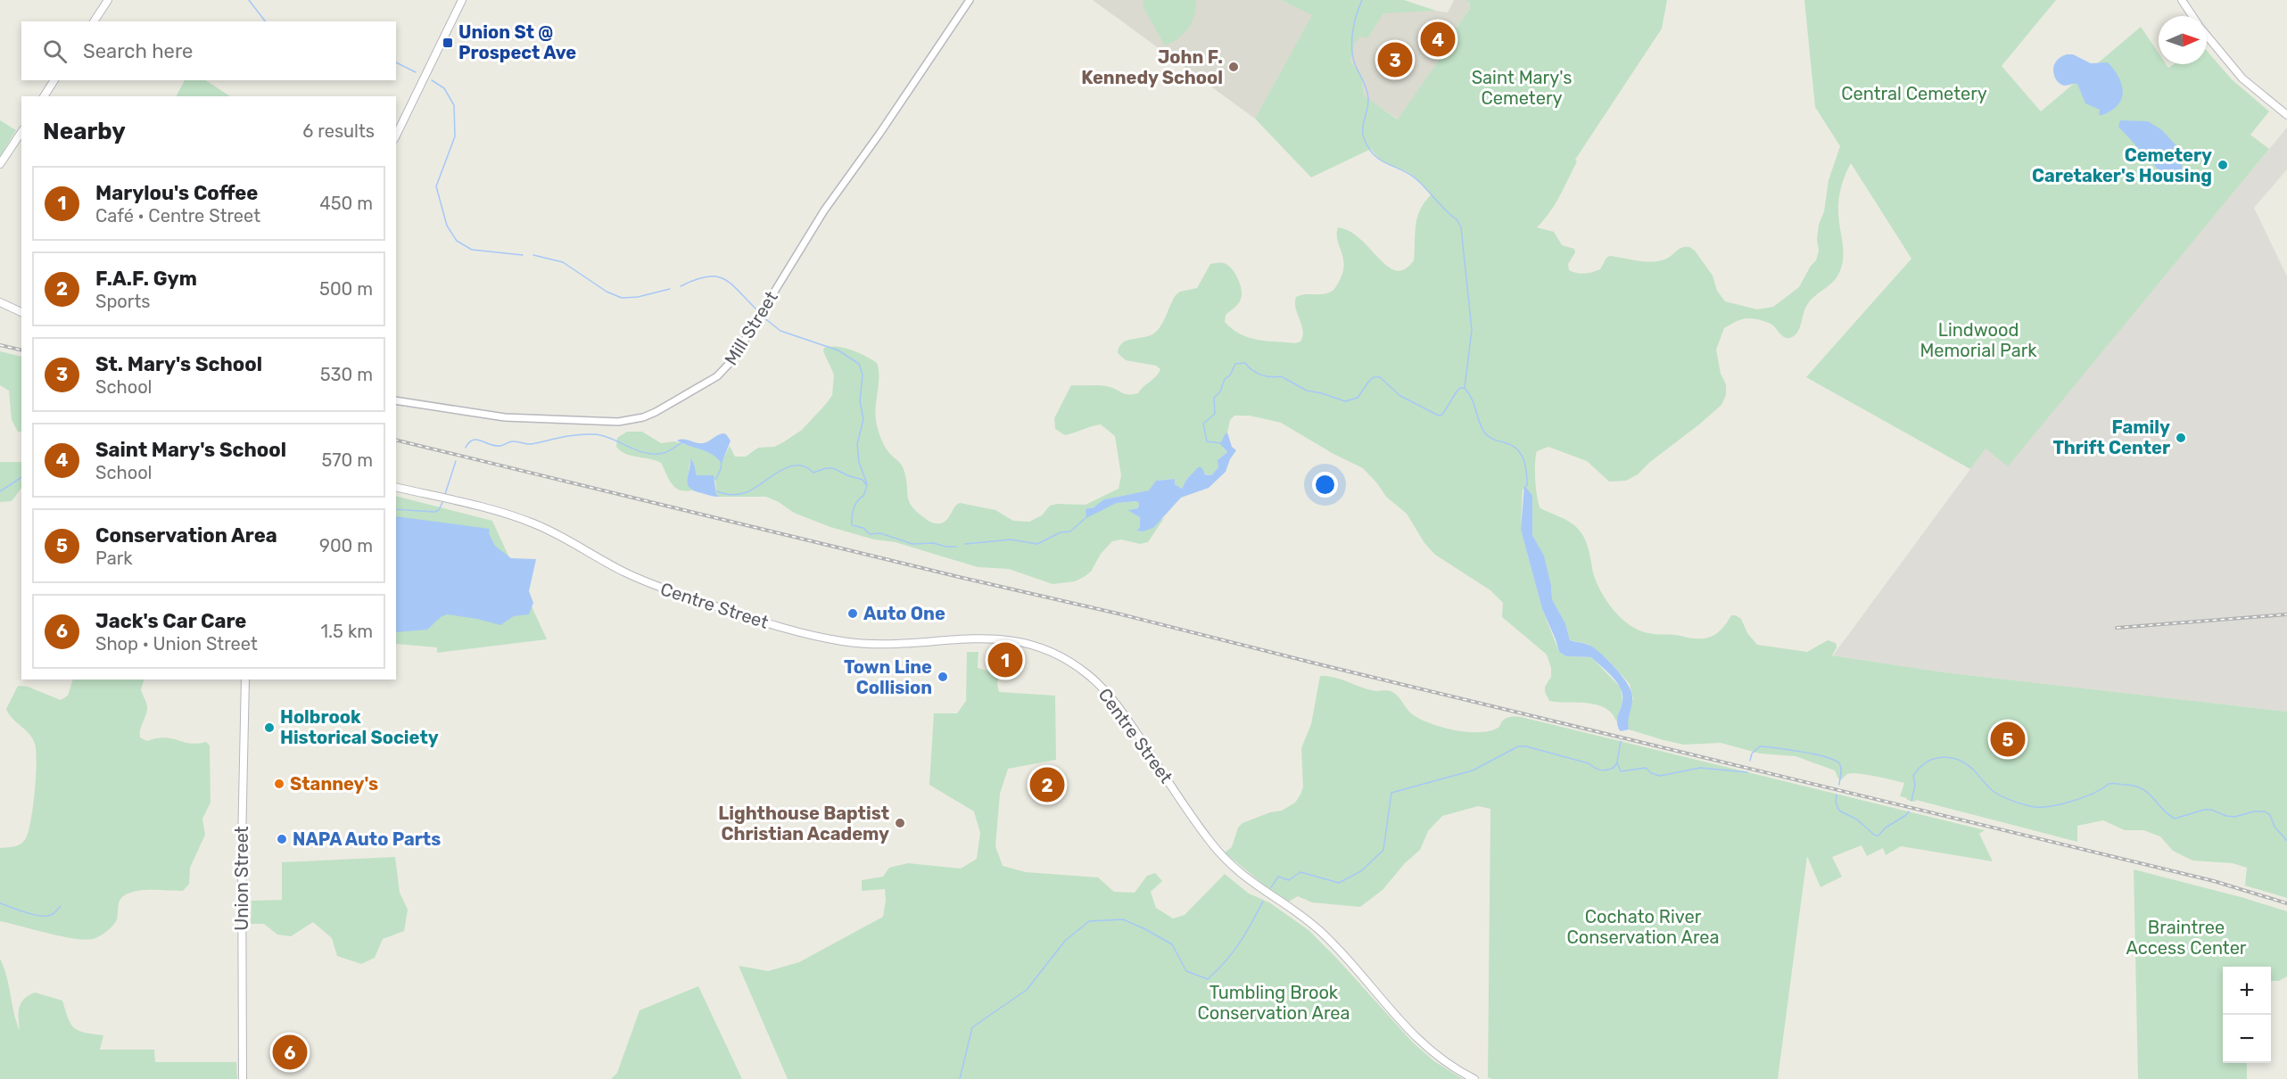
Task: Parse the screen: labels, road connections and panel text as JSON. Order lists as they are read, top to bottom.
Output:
{
  "streets": {
    "main road": ["Centre Street", "Union Street"],
    "street": ["Mill Street"]
  },
  "parks": [
    "Saint Mary's Cemetery",
    "Central Cemetery",
    "Lindwood Memorial Park",
    "Cochato River Conservation Area",
    "Braintree Access Center",
    "Tumbling Brook Conservation Area"
  ],
  "places": {
    "transit": ["Union St @ Prospect Ave"],
    "other": [
      "John F. Kennedy School",
      "Cemetery Caretaker's Housing",
      "Family Thrift Center",
      "Auto One",
      "Town Line Collision",
      "Holbrook Historical Society",
      "Stanney's",
      "Lighthouse Baptist Christian Academy",
      "NAPA Auto Parts"
    ]
  },
  "north": "right",
  "page": {
    "pins": [
      "4",
      "3",
      "1",
      "5",
      "2",
      "6"
    ],
    "search": "Search here",
    "heading": ["Nearby", "6 results"],
    "list": [
      {
        "mark": "1",
        "name": "Marylou's Coffee",
        "note": "Café · Centre Street",
        "value": "450 m"
      },
      {
        "mark": "2",
        "name": "F.A.F. Gym",
        "note": "Sports",
        "value": "500 m"
      },
      {
        "mark": "3",
        "name": "St. Mary's School",
        "note": "School",
        "value": "530 m"
      },
      {
        "mark": "4",
        "name": "Saint Mary's School",
        "note": "School",
        "value": "570 m"
      },
      {
        "mark": "5",
        "name": "Conservation Area",
        "note": "Park",
        "value": "900 m"
      },
      {
        "mark": "6",
        "name": "Jack's Car Care",
        "note": "Shop · Union Street",
        "value": "1.5 km"
      }
    ],
    "map_buttons": ["+", "−"]
  }
}
